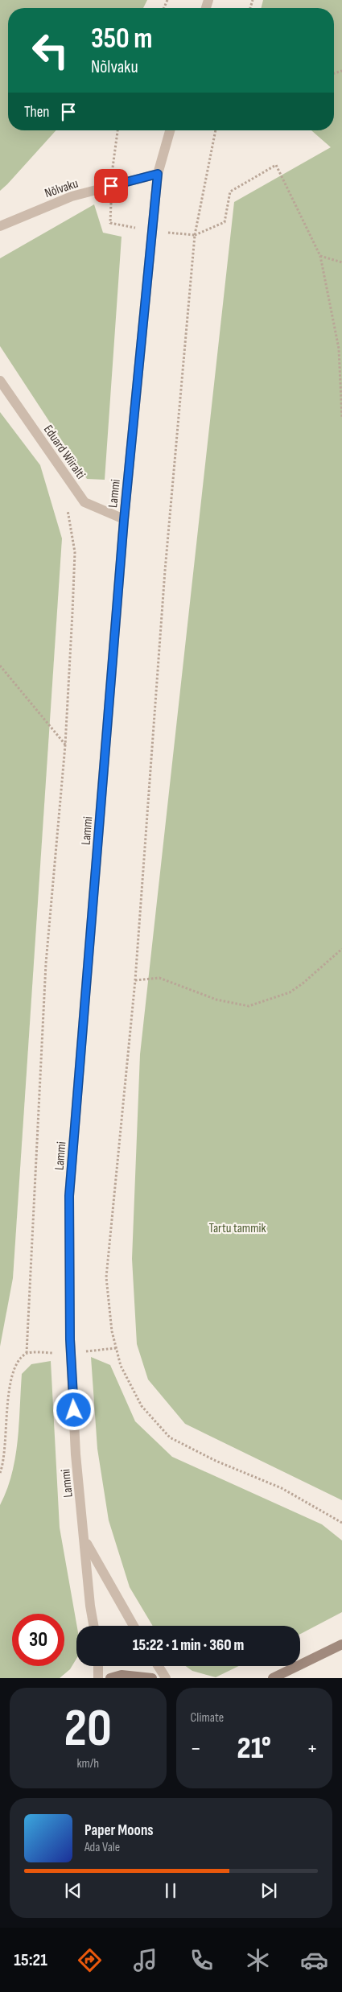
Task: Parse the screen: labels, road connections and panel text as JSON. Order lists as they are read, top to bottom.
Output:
{
  "streets": {
    "street": ["Nõlvaku", "Eduard Wiiralti", "Lammi"]
  },
  "crossings": [
    ["Nõlvaku", "Lammi"],
    ["Eduard Wiiralti", "Lammi"]
  ],
  "parks": ["Tartu tammik"],
  "page": {
    "turn": ["350 m", "Nõlvaku"],
    "then": "Then",
    "limit": "30",
    "trip": "15:22 · 1 min · 360 m",
    "tile": [
      ["20", "km/h"],
      "Climate"
    ],
    "heat": ["−", "21°", "+"],
    "song": ["Paper Moons", "Ada Vale"],
    "tabs": "15:21"
  }
}
